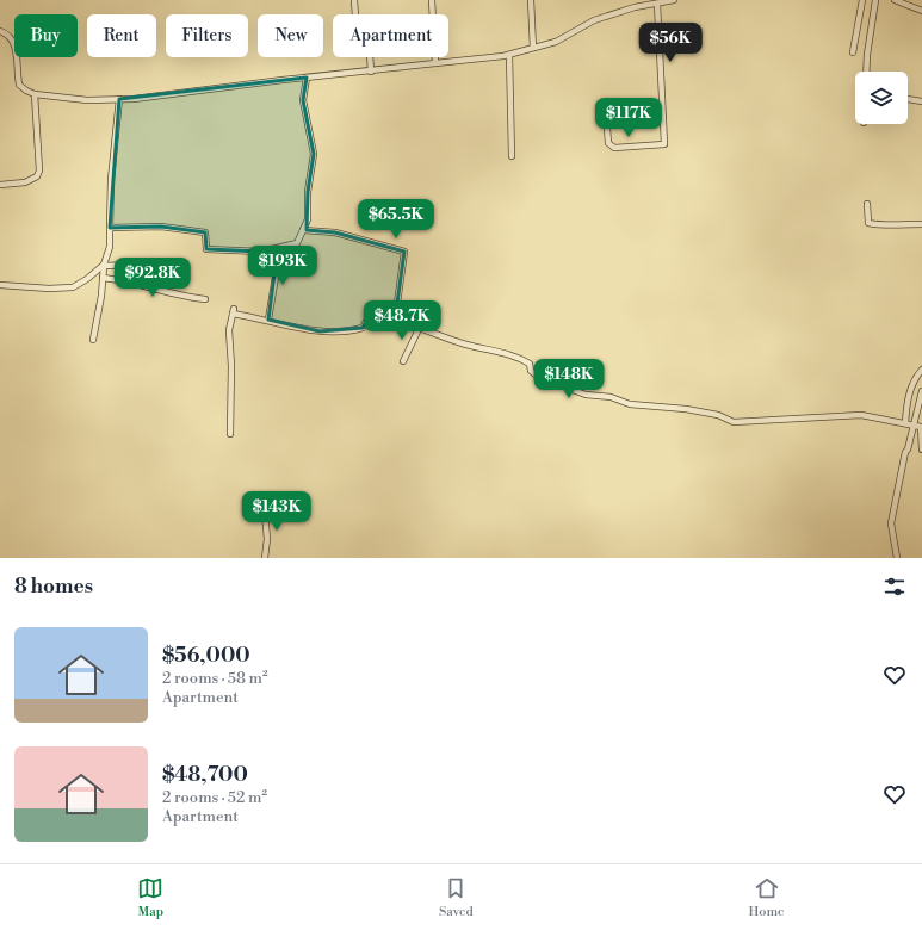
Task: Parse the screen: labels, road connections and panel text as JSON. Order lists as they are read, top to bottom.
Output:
{
  "page": {
    "chip": [
      "Buy",
      "Rent",
      "Filters",
      "New",
      "Apartment"
    ],
    "price": [
      "$56K",
      "$117K",
      "$65.5K",
      "$193K",
      "$92.8K",
      "$48.7K",
      "$148K",
      "$143K"
    ],
    "heading": "8 homes",
    "list": [
      {
        "name": "$56,000",
        "note": "2 rooms · 58 m² · Apartment"
      },
      {
        "name": "$48,700",
        "note": "2 rooms · 52 m² · Apartment"
      }
    ],
    "tabs": ["Map", "Saved", "Home"]
  }
}
